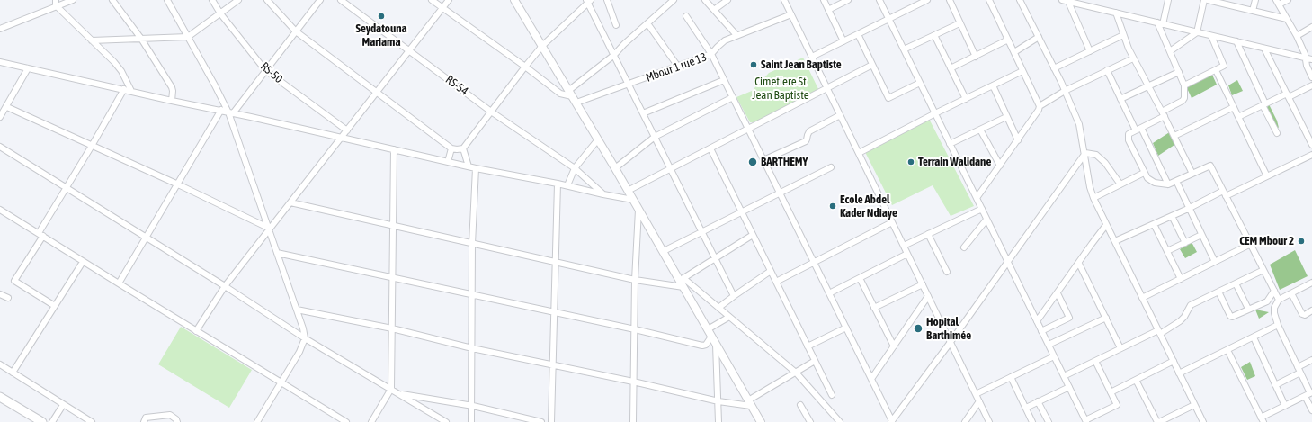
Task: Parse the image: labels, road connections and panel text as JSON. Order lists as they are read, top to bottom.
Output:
{
  "streets": {
    "street": ["Mbour 1 rue 13", "RS-50", "RS-54"]
  },
  "parks": ["Cimetiere St Jean Baptiste"],
  "places": [
    "Seydatouna Mariama",
    "Saint Jean Baptiste",
    "BARTHEMY",
    "Terrain Walidane",
    "Ecole Abdel Kader Ndiaye",
    "CEM Mbour 2",
    "Hopital Barthimée"
  ]
}
